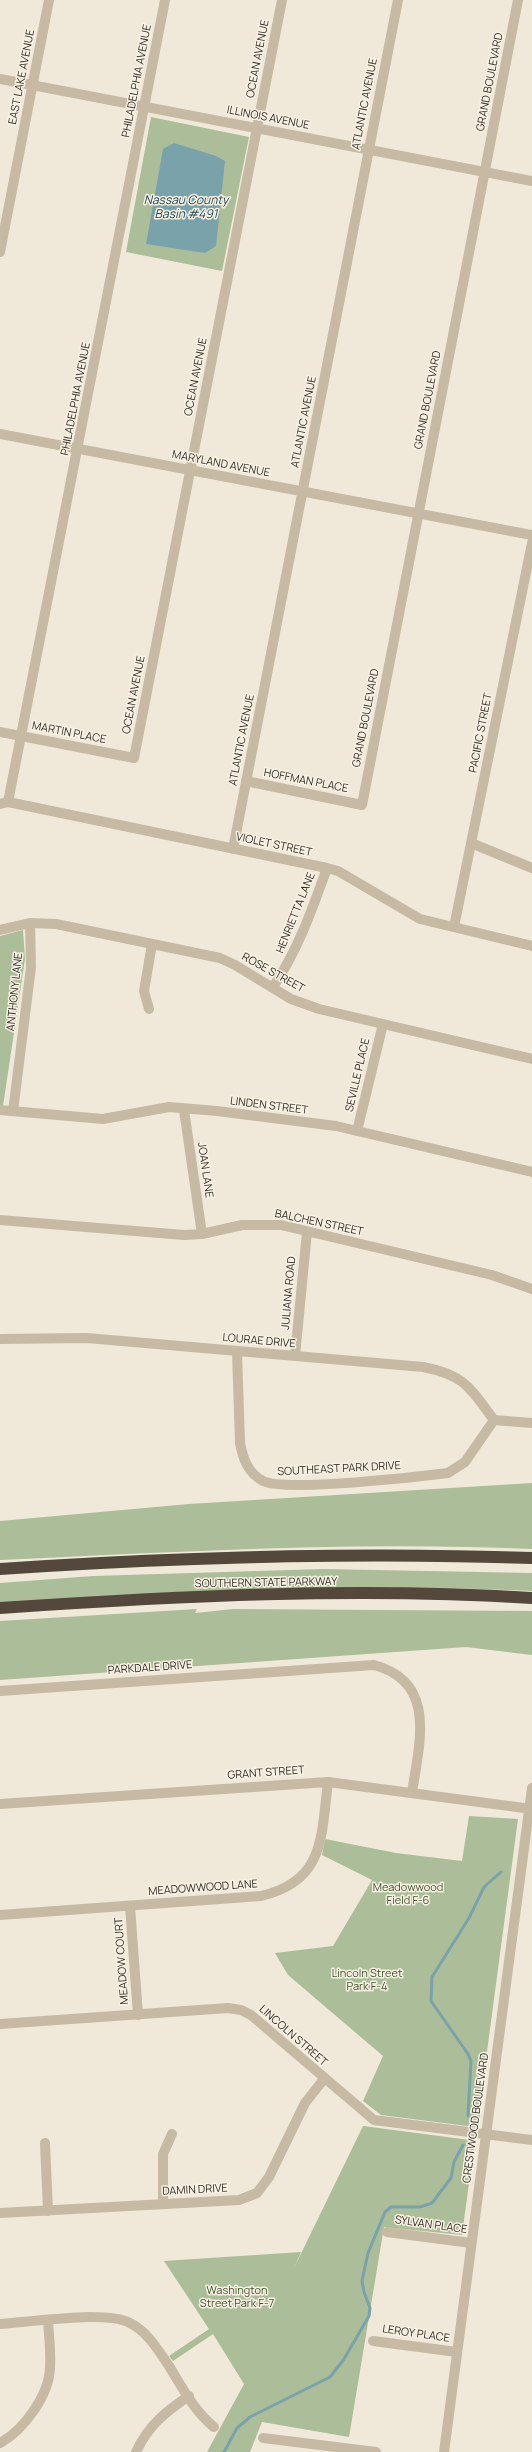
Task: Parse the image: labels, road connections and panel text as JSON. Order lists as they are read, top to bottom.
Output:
{
  "streets": {
    "highway": ["SOUTHERN STATE PARKWAY"],
    "street": [
      "OCEAN AVENUE",
      "EAST LAKE AVENUE",
      "PHILADELPHIA AVENUE",
      "GRAND BOULEVARD",
      "ATLANTIC AVENUE",
      "ILLINOIS AVENUE",
      "MARYLAND AVENUE",
      "MARTIN PLACE",
      "PACIFIC STREET",
      "HOFFMAN PLACE",
      "VIOLET STREET",
      "HENRIETTA LANE",
      "ROSE STREET",
      "ANTHONY LANE",
      "SEVILLE PLACE",
      "LINDEN STREET",
      "JOAN LANE",
      "BALCHEN STREET",
      "JULIANA ROAD",
      "LOURAE DRIVE",
      "SOUTHEAST PARK DRIVE",
      "PARKDALE DRIVE",
      "GRANT STREET",
      "MEADOWWOOD LANE",
      "MEADOW COURT",
      "LINCOLN STREET",
      "CRESTWOOD BOULEVARD",
      "DAMIN DRIVE",
      "SYLVAN PLACE",
      "LEROY PLACE"
    ]
  },
  "crossings": [
    ["OCEAN AVENUE", "ILLINOIS AVENUE"],
    ["OCEAN AVENUE", "MARYLAND AVENUE"],
    ["OCEAN AVENUE", "MARTIN PLACE"],
    ["EAST LAKE AVENUE", "ILLINOIS AVENUE"],
    ["PHILADELPHIA AVENUE", "ILLINOIS AVENUE"],
    ["PHILADELPHIA AVENUE", "MARYLAND AVENUE"],
    ["PHILADELPHIA AVENUE", "MARTIN PLACE"],
    ["PHILADELPHIA AVENUE", "VIOLET STREET"],
    ["GRAND BOULEVARD", "ILLINOIS AVENUE"],
    ["GRAND BOULEVARD", "MARYLAND AVENUE"],
    ["GRAND BOULEVARD", "HOFFMAN PLACE"],
    ["ATLANTIC AVENUE", "ILLINOIS AVENUE"],
    ["ATLANTIC AVENUE", "MARYLAND AVENUE"],
    ["ATLANTIC AVENUE", "HOFFMAN PLACE"],
    ["ATLANTIC AVENUE", "VIOLET STREET"],
    ["PACIFIC STREET", "VIOLET STREET"],
    ["VIOLET STREET", "HENRIETTA LANE"],
    ["HENRIETTA LANE", "ROSE STREET"],
    ["ROSE STREET", "ANTHONY LANE"],
    ["ROSE STREET", "SEVILLE PLACE"],
    ["ANTHONY LANE", "LINDEN STREET"],
    ["SEVILLE PLACE", "LINDEN STREET"],
    ["LINDEN STREET", "JOAN LANE"],
    ["JOAN LANE", "BALCHEN STREET"],
    ["BALCHEN STREET", "JULIANA ROAD"],
    ["JULIANA ROAD", "LOURAE DRIVE"],
    ["LOURAE DRIVE", "SOUTHEAST PARK DRIVE"],
    ["PARKDALE DRIVE", "GRANT STREET"],
    ["GRANT STREET", "MEADOWWOOD LANE"],
    ["GRANT STREET", "CRESTWOOD BOULEVARD"],
    ["MEADOWWOOD LANE", "MEADOW COURT"],
    ["MEADOW COURT", "LINCOLN STREET"],
    ["LINCOLN STREET", "CRESTWOOD BOULEVARD"],
    ["LINCOLN STREET", "DAMIN DRIVE"],
    ["CRESTWOOD BOULEVARD", "SYLVAN PLACE"],
    ["CRESTWOOD BOULEVARD", "LEROY PLACE"]
  ],
  "water": ["Nassau County Basin #491"],
  "parks": ["Meadowwood Field F-6", "Lincoln Street Park F-4", "Washington Street Park F-7"]
}
